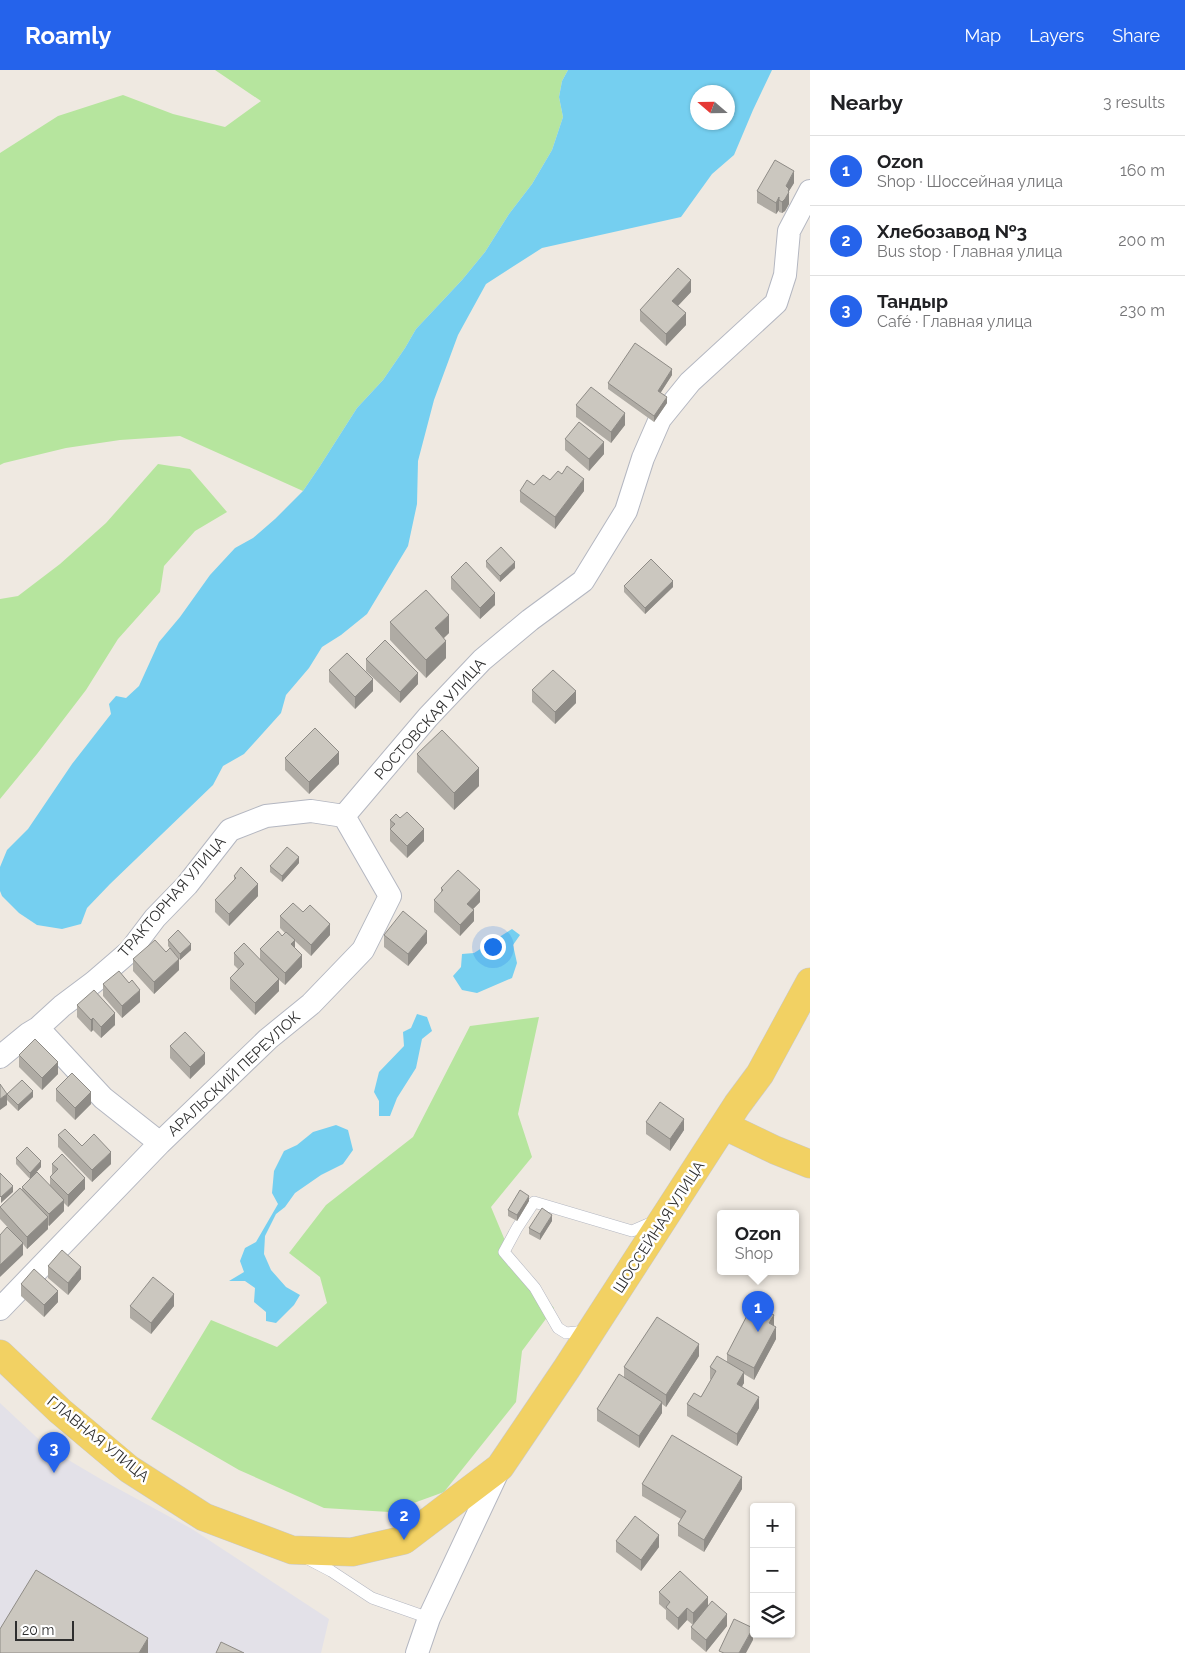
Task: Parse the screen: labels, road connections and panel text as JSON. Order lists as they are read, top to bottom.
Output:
{
  "streets": {
    "main road": ["ШОССЕЙНАЯ УЛИЦА", "ГЛАВНАЯ УЛИЦА"],
    "street": ["РОСТОВСКАЯ УЛИЦА", "ТРАКТОРНАЯ УЛИЦА", "АРАЛЬСКИЙ ПЕРЕУЛОК"]
  },
  "crossings": [
    ["РОСТОВСКАЯ УЛИЦА", "ТРАКТОРНАЯ УЛИЦА"],
    ["РОСТОВСКАЯ УЛИЦА", "АРАЛЬСКИЙ ПЕРЕУЛОК"],
    ["ТРАКТОРНАЯ УЛИЦА", "АРАЛЬСКИЙ ПЕРЕУЛОК"],
    ["ШОССЕЙНАЯ УЛИЦА", "ГЛАВНАЯ УЛИЦА"]
  ],
  "scale_bar": "20 m",
  "north": "left",
  "page": {
    "header": "Roamly",
    "nav": ["Map", "Layers", "Share"],
    "heading": ["Nearby", "3 results"],
    "list": [
      {
        "mark": "1",
        "name": "Ozon",
        "note": "Shop · Шоссейная улица",
        "value": "160 m"
      },
      {
        "mark": "2",
        "name": "Хлебозавод №3",
        "note": "Bus stop · Главная улица",
        "value": "200 m"
      },
      {
        "mark": "3",
        "name": "Тандыр",
        "note": "Café · Главная улица",
        "value": "230 m"
      }
    ],
    "popup": ["Ozon", "Shop"],
    "pins": ["1", "3", "2"],
    "map_buttons": ["+", "−"],
    "scale": "20 m"
  }
}
